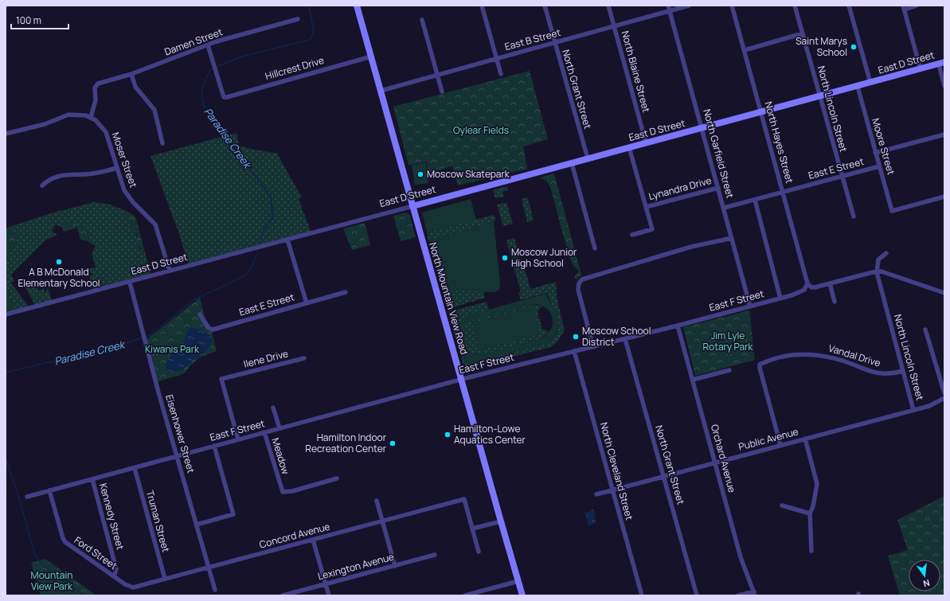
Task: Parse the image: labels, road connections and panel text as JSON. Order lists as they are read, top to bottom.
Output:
{
  "streets": {
    "street": [
      "East B Street",
      "Damen Street",
      "East D Street",
      "Hillcrest Drive",
      "North Blaine Street",
      "North Grant Street",
      "North Lincoln Street",
      "North Hayes Street",
      "Moore Street",
      "North Garfield Street",
      "Moser Street",
      "East E Street",
      "Lynandra Drive",
      "North Mountain View Road",
      "East F Street",
      "Vandal Drive",
      "Ilene Drive",
      "Eisenhower Street",
      "Public Avenue",
      "Meadow",
      "Orchard Avenue",
      "North Cleveland Street",
      "Kennedy Street",
      "Truman Street",
      "Concord Avenue",
      "Ford Street",
      "Lexington Avenue"
    ]
  },
  "crossings": [
    ["East B Street", "North Blaine Street"],
    ["East B Street", "North Grant Street"],
    ["East B Street", "North Garfield Street"],
    ["East B Street", "North Mountain View Road"],
    ["Damen Street", "Hillcrest Drive"],
    ["Damen Street", "Moser Street"],
    ["East D Street", "North Blaine Street"],
    ["East D Street", "North Grant Street"],
    ["East D Street", "North Lincoln Street"],
    ["East D Street", "North Hayes Street"],
    ["East D Street", "Moore Street"],
    ["East D Street", "North Garfield Street"],
    ["East D Street", "Moser Street"],
    ["East D Street", "North Mountain View Road"],
    ["East D Street", "Eisenhower Street"],
    ["Hillcrest Drive", "North Mountain View Road"],
    ["North Grant Street", "East F Street"],
    ["North Grant Street", "Public Avenue"],
    ["North Lincoln Street", "East E Street"],
    ["North Lincoln Street", "Vandal Drive"],
    ["North Lincoln Street", "Public Avenue"],
    ["North Hayes Street", "East E Street"],
    ["North Hayes Street", "East F Street"],
    ["Moore Street", "East E Street"],
    ["North Garfield Street", "East E Street"],
    ["North Garfield Street", "Lynandra Drive"],
    ["North Garfield Street", "East F Street"],
    ["North Mountain View Road", "East F Street"],
    ["East F Street", "Ilene Drive"],
    ["East F Street", "Eisenhower Street"],
    ["East F Street", "Meadow"],
    ["East F Street", "Orchard Avenue"],
    ["East F Street", "North Cleveland Street"],
    ["East F Street", "Kennedy Street"],
    ["East F Street", "Truman Street"],
    ["East F Street", "Ford Street"],
    ["Vandal Drive", "Public Avenue"],
    ["Eisenhower Street", "Concord Avenue"],
    ["Public Avenue", "Orchard Avenue"],
    ["Public Avenue", "North Cleveland Street"],
    ["Kennedy Street", "Ford Street"],
    ["Truman Street", "Concord Avenue"],
    ["Concord Avenue", "Ford Street"]
  ],
  "water": ["Paradise Creek"],
  "parks": [
    "Oylear Fields",
    "Jim Lyle Rotary Park",
    "Kiwanis Park",
    "Mountain View Park"
  ],
  "places": [
    "Saint Marys School",
    "Moscow Skatepark",
    "Moscow Junior High School",
    "A B McDonald Elementary School",
    "Moscow School District",
    "Hamilton-Lowe Aquatics Center",
    "Hamilton Indoor Recreation Center"
  ],
  "scale_bar": "100 m",
  "north": "bottom"
}
